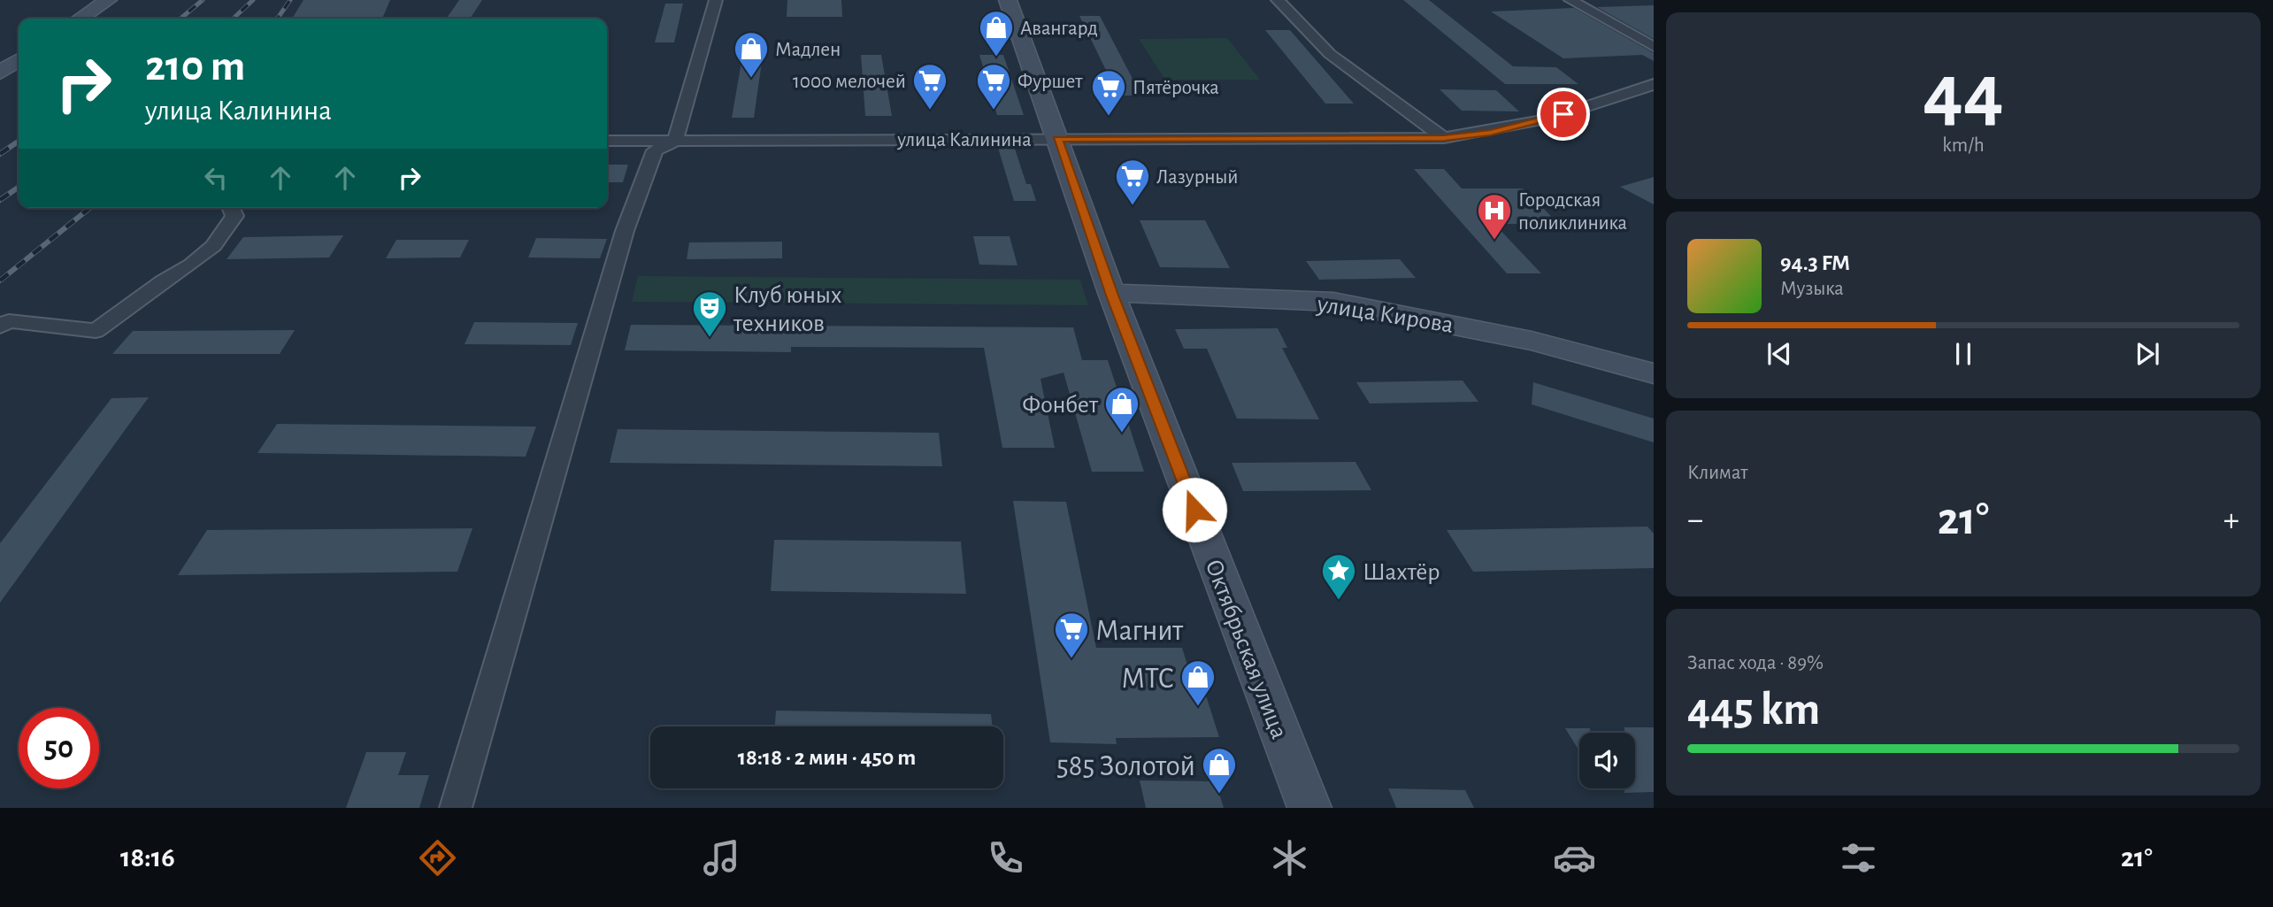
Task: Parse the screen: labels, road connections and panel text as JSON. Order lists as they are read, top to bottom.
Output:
{
  "streets": {
    "main road": ["улица Кирова", "Октябрьская улица"],
    "street": ["улица Калинина"]
  },
  "crossings": [
    ["улица Калинина", "Октябрьская улица"],
    ["улица Кирова", "Октябрьская улица"]
  ],
  "places": {
    "shop": [
      "Авангард",
      "Мадлен",
      "Фонбет",
      "МТС",
      "585 Золотой"
    ],
    "supermarket": [
      "1000 мелочей",
      "Фуршет",
      "Пятёрочка",
      "Лазурный",
      "Магнит"
    ],
    "hospital": ["Городская поликлиника"],
    "theatre": ["Клуб юных техников"],
    "place": ["Шахтёр"]
  },
  "page": {
    "tile": [
      ["44", "km/h"],
      "Климат",
      ["Запас хода · 89%", "445 km"]
    ],
    "turn": ["210 m", "улица Калинина"],
    "song": ["94.3 FM", "Музыка"],
    "heat": ["−", "21°", "+"],
    "limit": "50",
    "trip": "18:18 · 2 мин · 450 m",
    "tabs": ["18:16", "21°"]
  }
}
